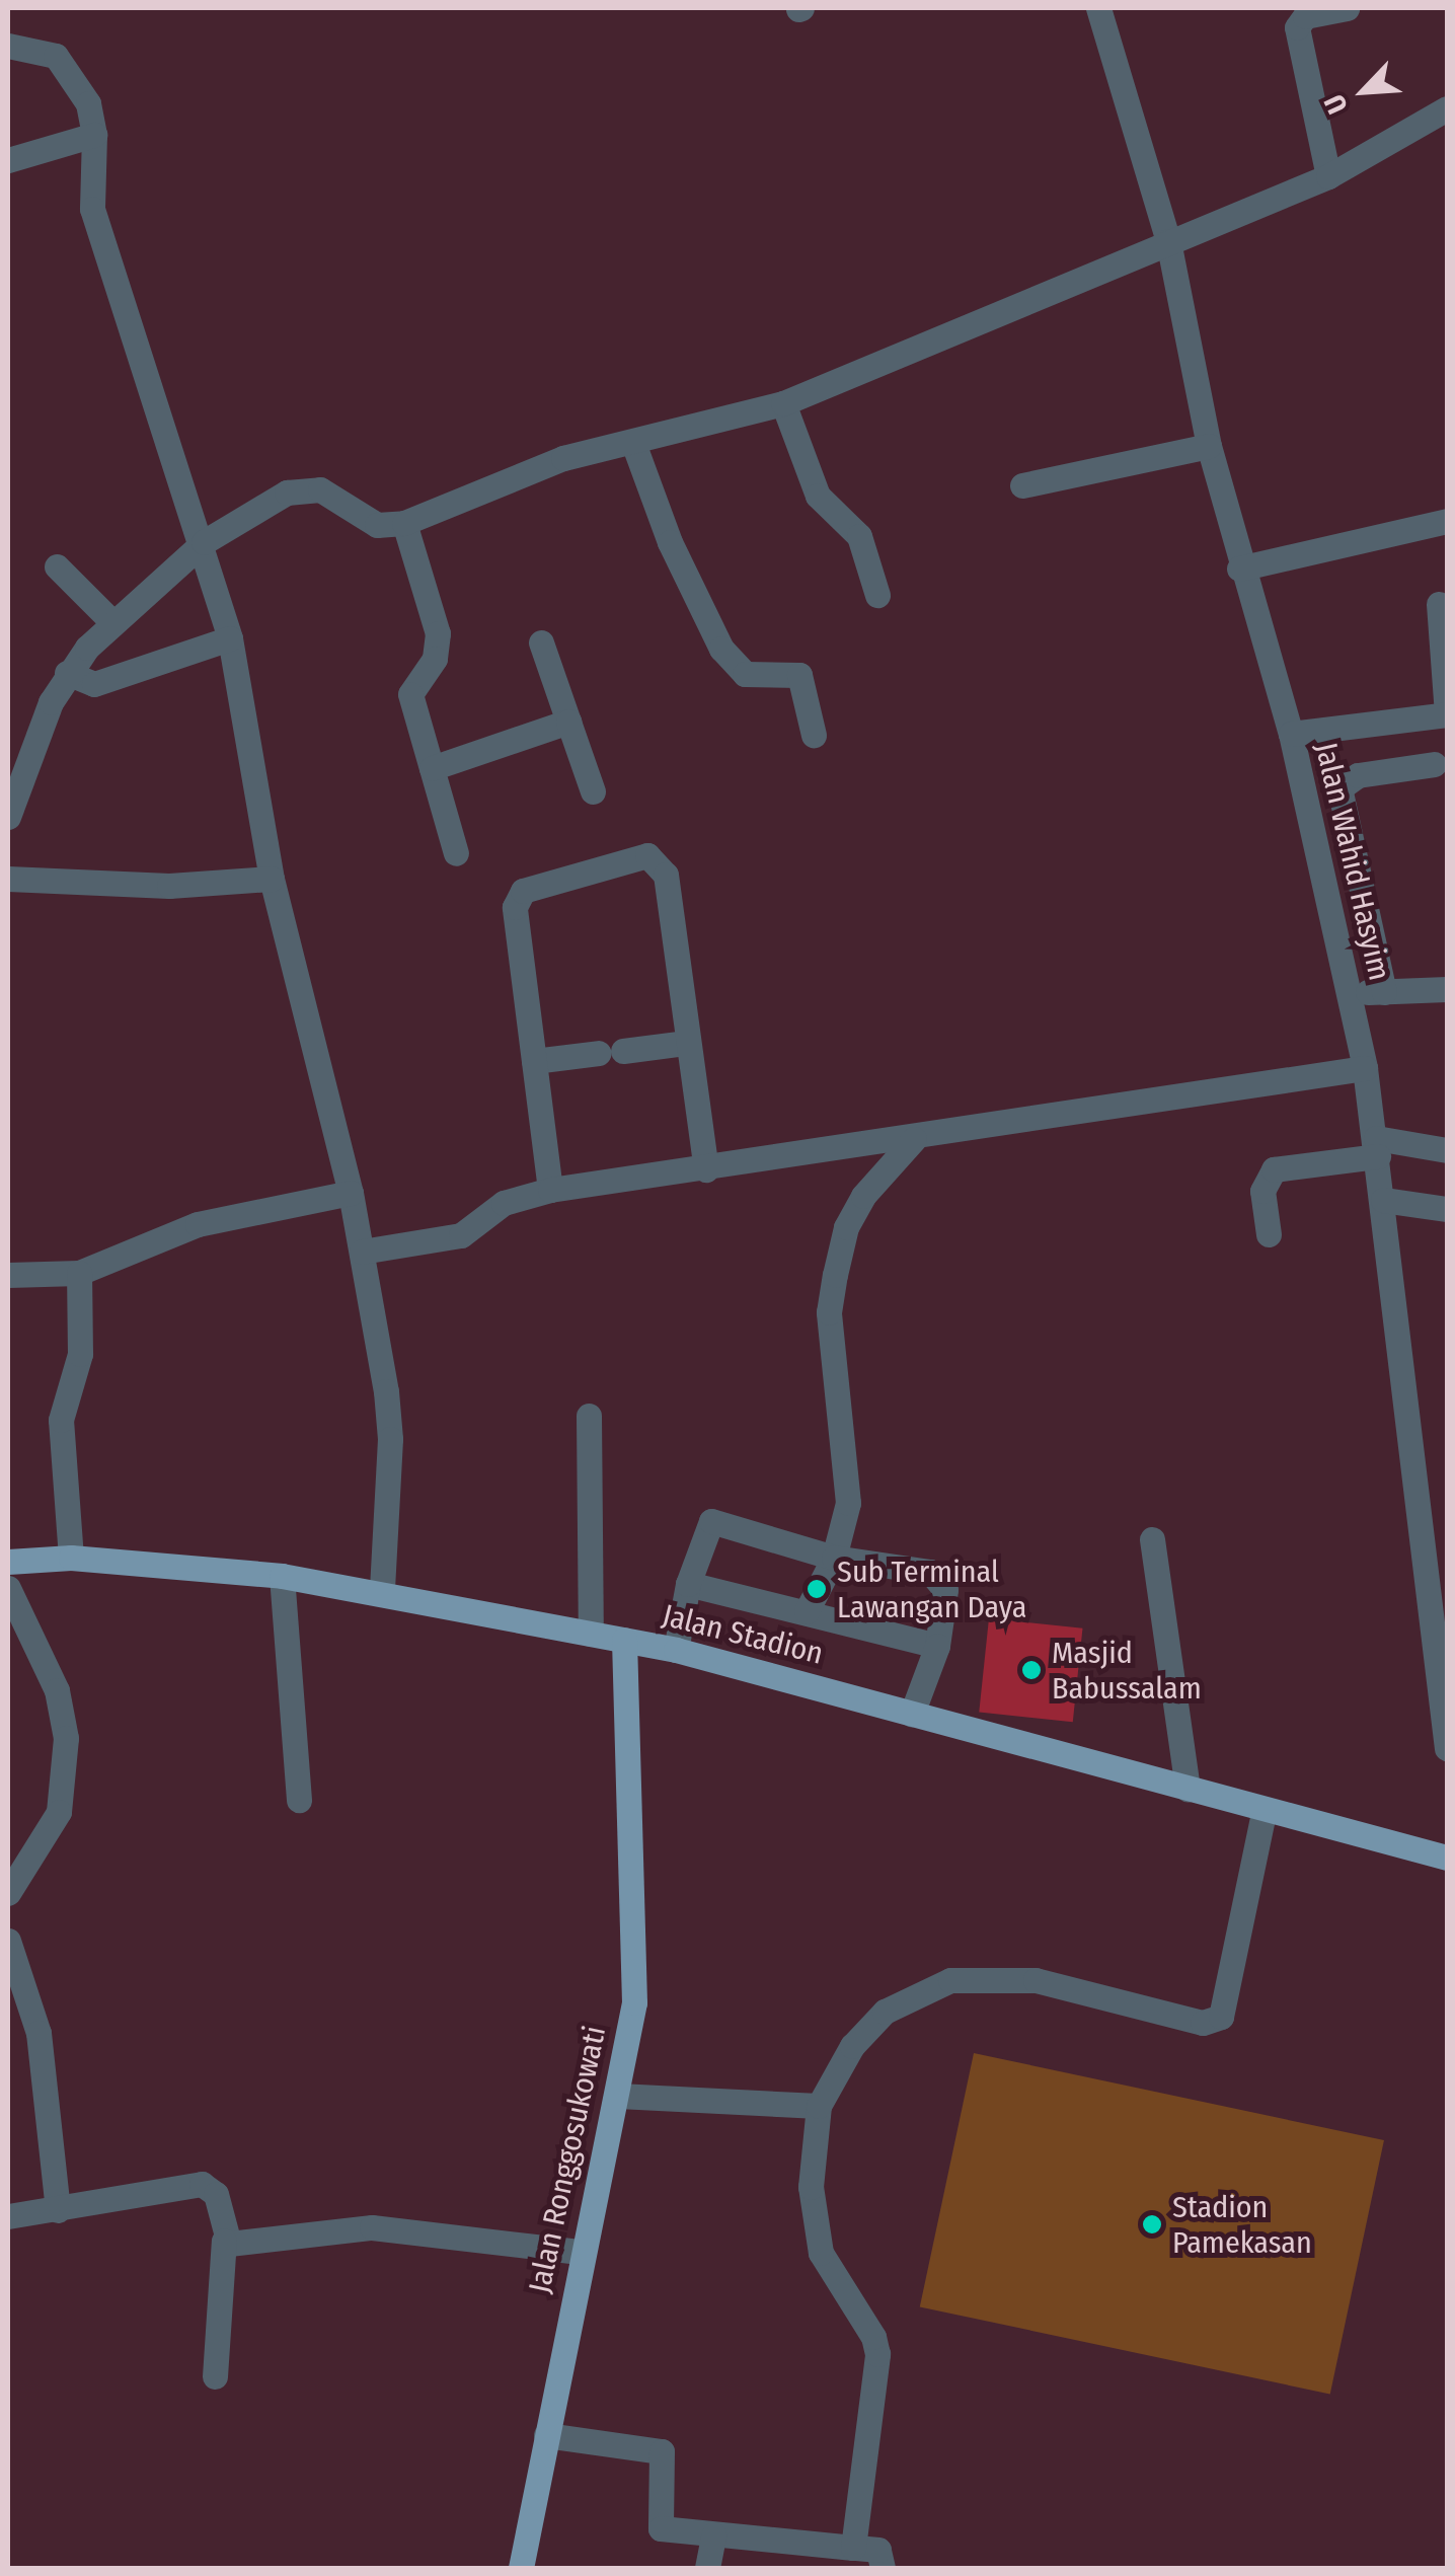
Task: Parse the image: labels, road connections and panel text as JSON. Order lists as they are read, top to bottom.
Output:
{
  "streets": {
    "main road": ["Jalan Stadion", "Jalan Ronggosukowati"],
    "street": ["Jalan Wahid Hasyim"]
  },
  "crossings": [
    ["Jalan Stadion", "Jalan Ronggosukowati"]
  ],
  "places": ["Sub Terminal Lawangan Daya", "Masjid Babussalam", "Stadion Pamekasan"],
  "north": "bottom left"
}
